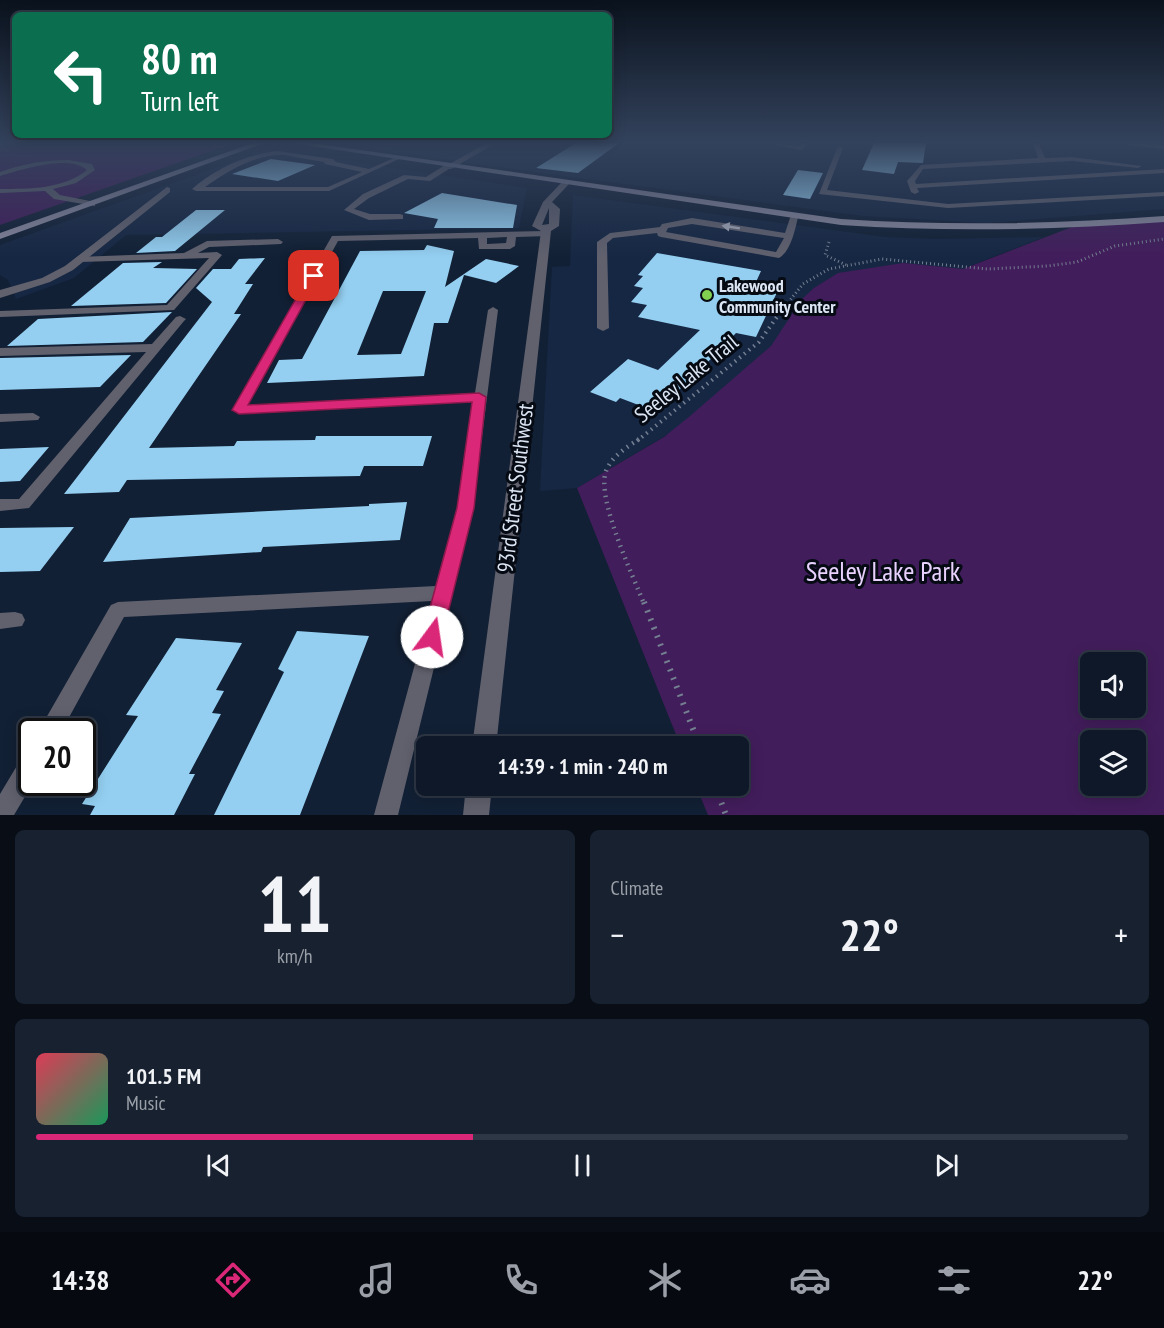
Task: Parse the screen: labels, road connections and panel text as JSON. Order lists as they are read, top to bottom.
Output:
{
  "streets": {
    "street": ["93rd Street Southwest"],
    "path": ["Seeley Lake Trail"]
  },
  "parks": ["Seeley Lake Park"],
  "places": ["Lakewood Community Center"],
  "page": {
    "turn": ["80 m", "Turn left"],
    "limit": "20",
    "trip": "14:39 · 1 min · 240 m",
    "tile": [
      ["11", "km/h"],
      "Climate"
    ],
    "heat": ["−", "22°", "+"],
    "song": ["101.5 FM", "Music"],
    "tabs": ["14:38", "22°"]
  }
}
